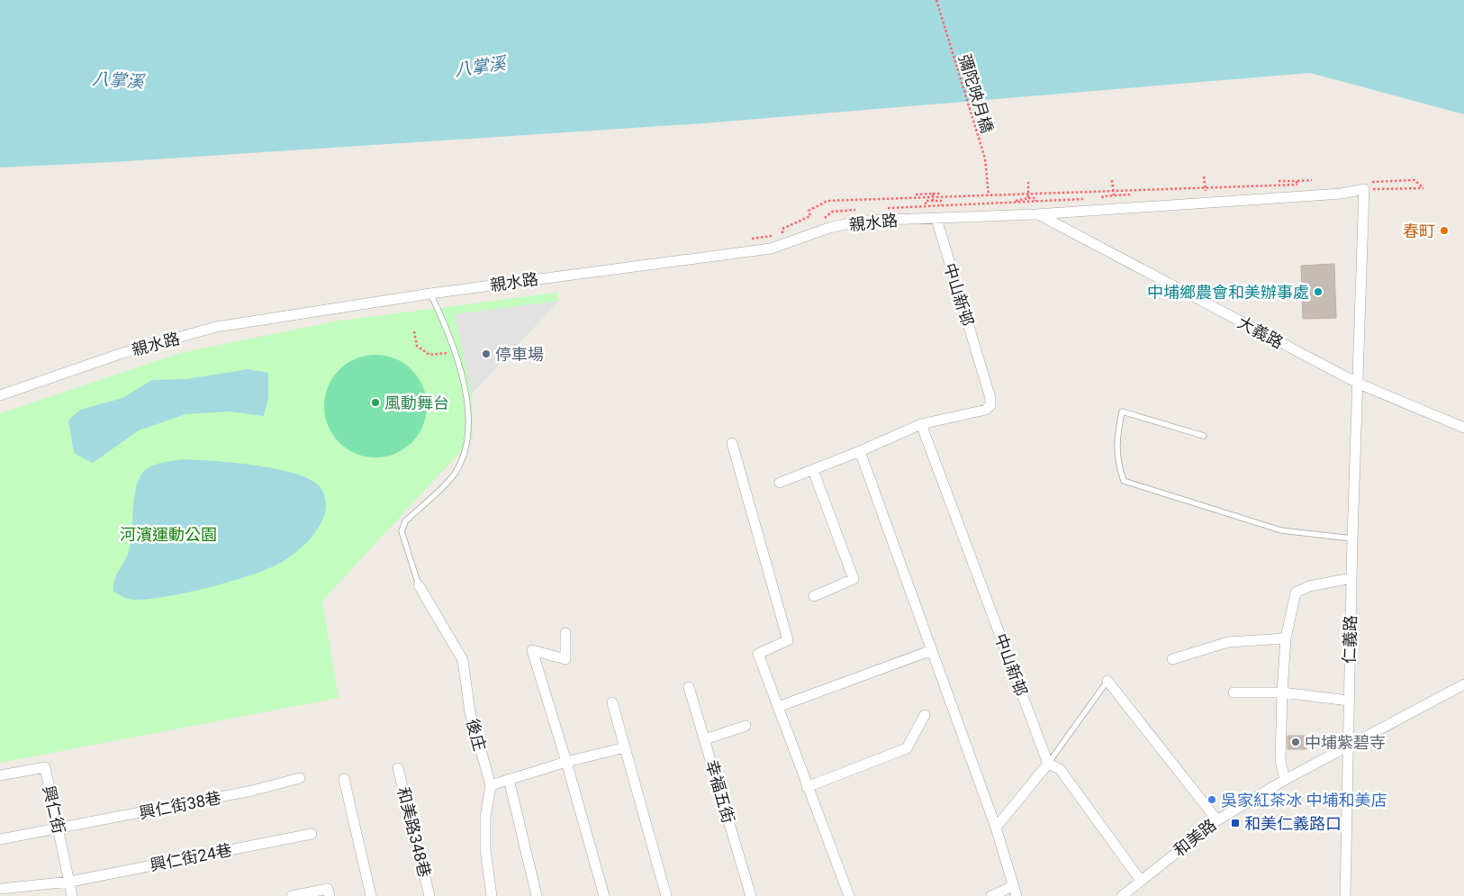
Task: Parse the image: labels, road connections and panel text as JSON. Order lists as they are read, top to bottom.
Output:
{
  "streets": {
    "street": [
      "親水路",
      "中山新邨",
      "大義路",
      "仁義路",
      "後庄",
      "幸福五街",
      "興仁街38巷",
      "興仁街",
      "和美路348巷",
      "和美路",
      "興仁街24巷"
    ],
    "path": ["彌陀映月橋"]
  },
  "crossings": [
    ["親水路", "中山新邨"],
    ["親水路", "大義路"],
    ["親水路", "仁義路"],
    ["大義路", "仁義路"],
    ["仁義路", "和美路"],
    ["興仁街38巷", "興仁街"],
    ["興仁街", "興仁街24巷"]
  ],
  "water": ["八掌溪"],
  "parks": ["河濱運動公園"],
  "places": {
    "other": [
      "春町",
      "中埔鄉農會和美辦事處",
      "停車場",
      "風動舞台",
      "中埔紫碧寺",
      "吳家紅茶冰 中埔和美店"
    ],
    "transit": ["和美仁義路口"]
  }
}
